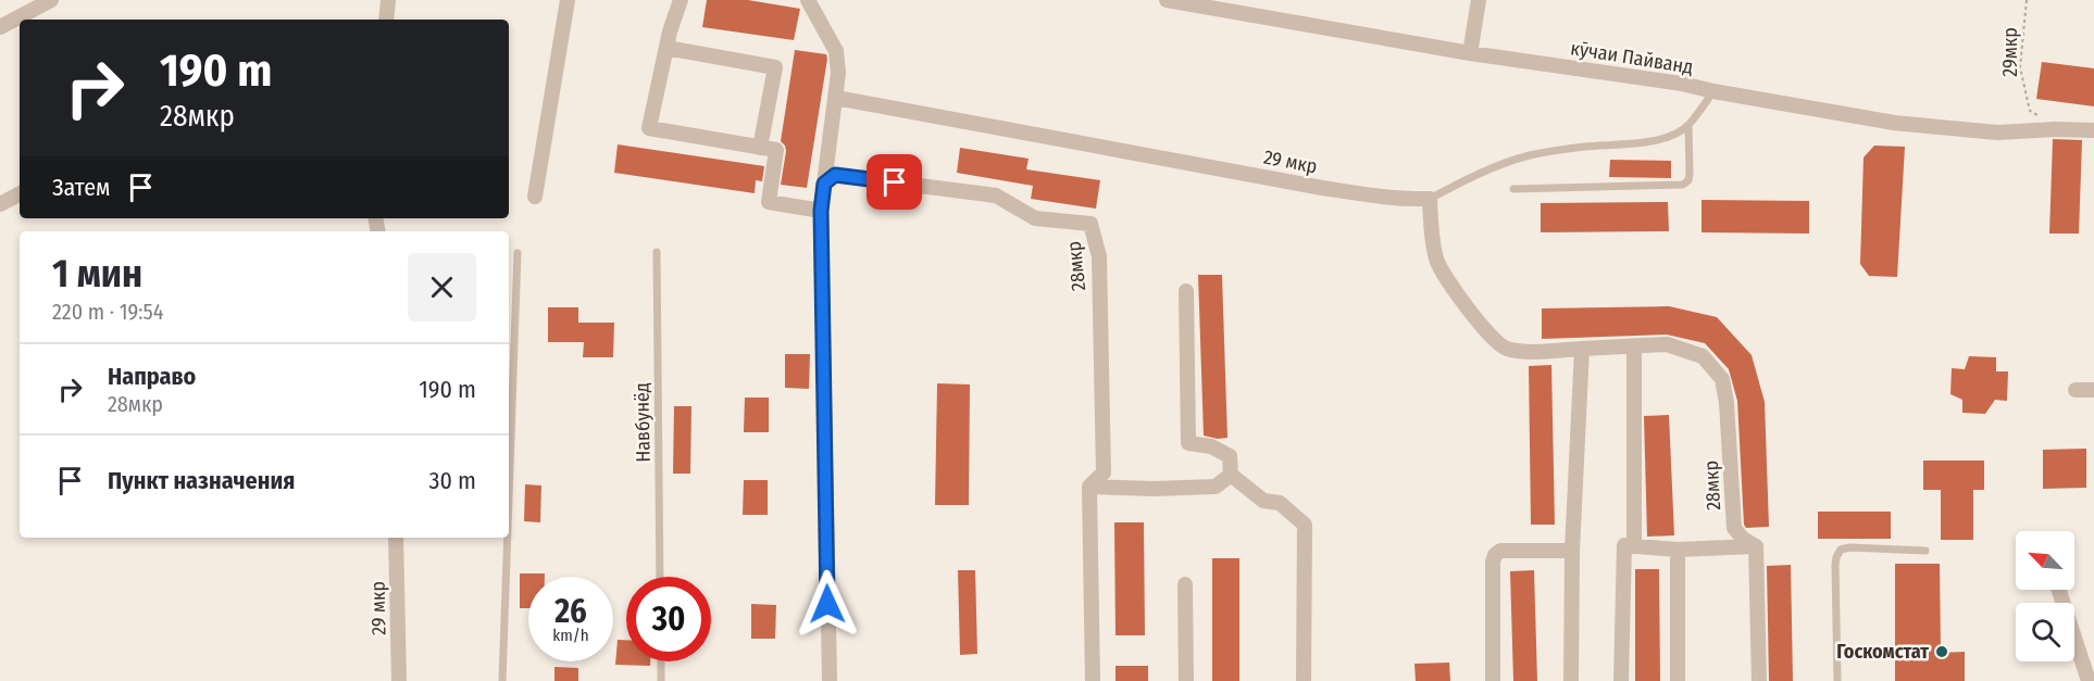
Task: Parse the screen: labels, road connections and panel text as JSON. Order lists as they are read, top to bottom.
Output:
{
  "streets": {
    "street": ["кӯчаи Пайванд", "29 мкр", "28мкр"],
    "lane": ["Навбунёд"],
    "path": ["29мкр"]
  },
  "crossings": [
    ["29мкр", "кӯчаи Пайванд"],
    ["кӯчаи Пайванд", "29 мкр"],
    ["29 мкр", "28мкр"]
  ],
  "places": ["Госкомстат"],
  "north": "top left",
  "page": {
    "turn": ["190 m", "28мкр"],
    "then": "Затем",
    "heading": ["1 мин", "220 m · 19:54"],
    "list": [
      {
        "name": "Направо",
        "note": "28мкр",
        "value": "190 m"
      },
      {
        "name": "Пункт назначения",
        "value": "30 m"
      }
    ],
    "speed": "26 km/h",
    "limit": "30"
  }
}
